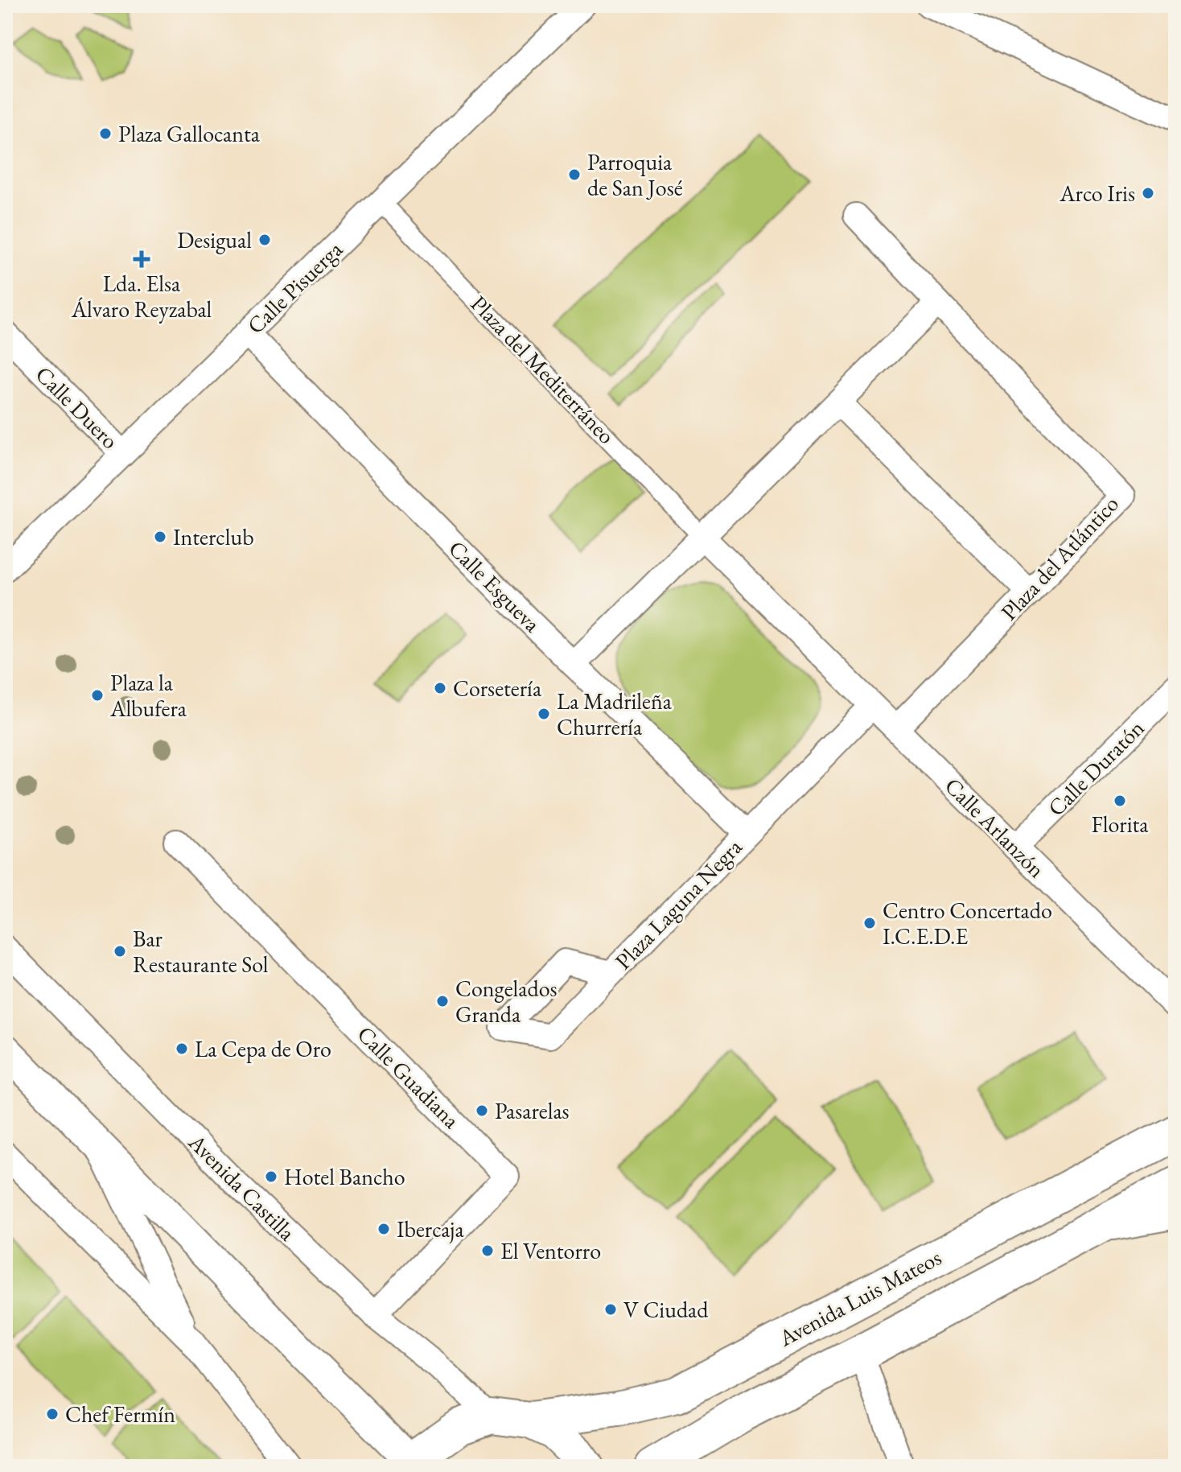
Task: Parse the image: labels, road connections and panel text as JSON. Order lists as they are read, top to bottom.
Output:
{
  "streets": {
    "highway": ["Avenida Luis Mateos"],
    "street": [
      "Calle Pisuerga",
      "Plaza del Mediterráneo",
      "Calle Duero",
      "Plaza del Atlántico",
      "Calle Esgueva",
      "Calle Duratón",
      "Calle Arlanzón",
      "Plaza Laguna Negra",
      "Calle Guadiana",
      "Avenida Castilla"
    ]
  },
  "crossings": [
    ["Calle Pisuerga", "Plaza del Mediterráneo"],
    ["Calle Pisuerga", "Calle Duero"],
    ["Calle Pisuerga", "Calle Esgueva"],
    ["Plaza del Mediterráneo", "Plaza del Atlántico"],
    ["Plaza del Mediterráneo", "Calle Arlanzón"],
    ["Plaza del Atlántico", "Calle Arlanzón"],
    ["Calle Esgueva", "Plaza Laguna Negra"],
    ["Calle Duratón", "Calle Arlanzón"],
    ["Calle Guadiana", "Avenida Castilla"]
  ],
  "places": {
    "other": [
      "Plaza Gallocanta",
      "Parroquia de San José",
      "Arco Iris",
      "Desigual",
      "Interclub",
      "Corsetería",
      "Plaza la Albufera",
      "La Madrileña Churrería",
      "Florita",
      "Centro Concertado I.C.E.D.E",
      "Bar Restaurante Sol",
      "Congelados Granda",
      "La Cepa de Oro",
      "Pasarelas",
      "Hotel Bancho",
      "Ibercaja",
      "El Ventorro",
      "V Ciudad",
      "Chef Fermín"
    ],
    "health": ["Lda. Elsa Álvaro Reyzabal"]
  }
}
